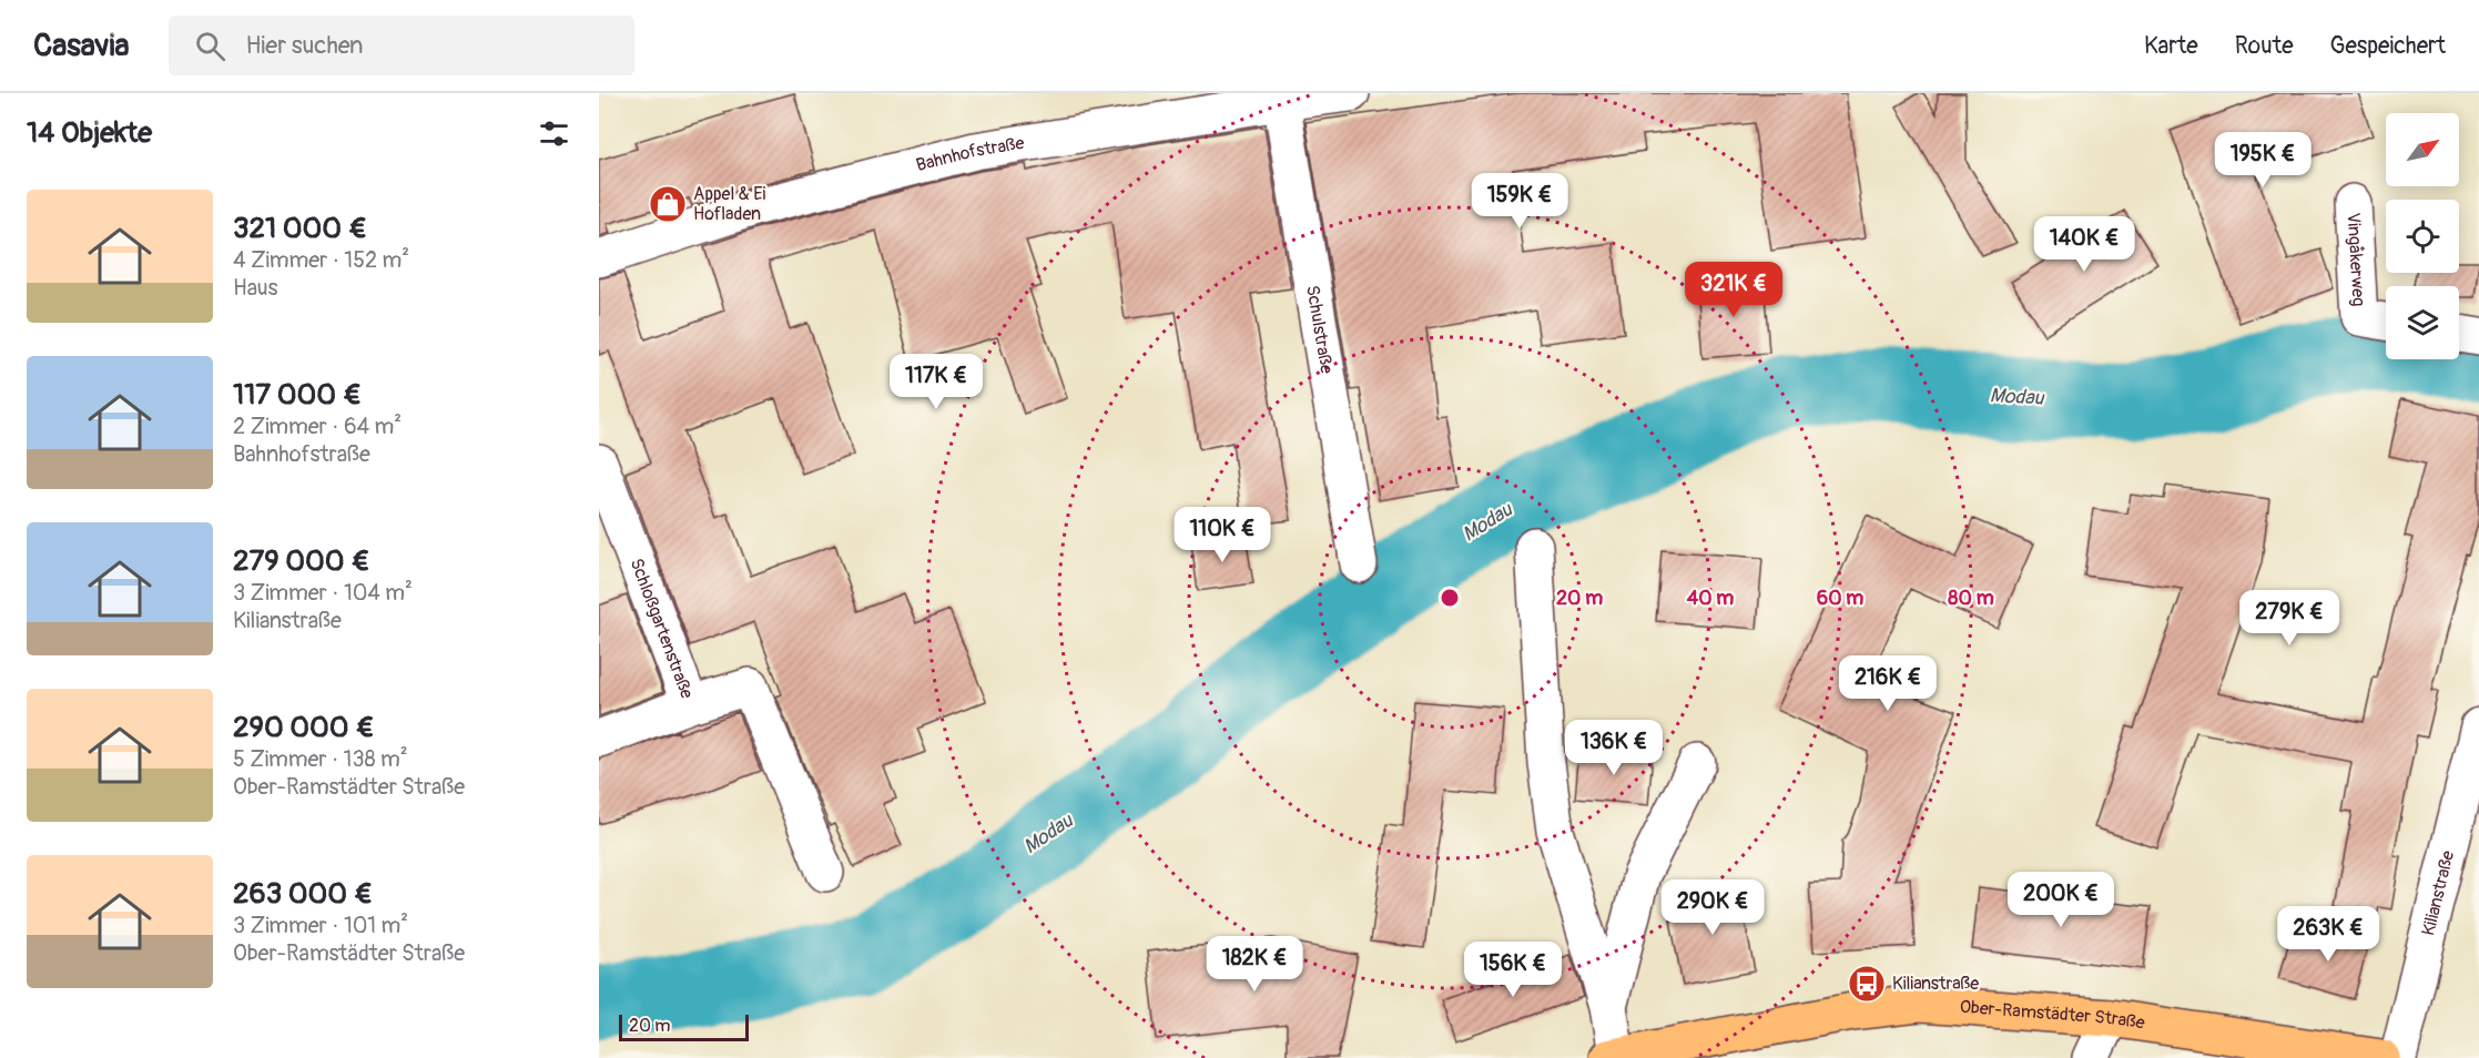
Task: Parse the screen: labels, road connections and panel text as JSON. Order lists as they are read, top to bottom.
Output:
{
  "streets": {
    "main road": ["Ober-Ramstädter Straße"],
    "street": [
      "Bahnhofstraße",
      "Vingåkerweg",
      "Schulstraße",
      "Schloßgartenstraße",
      "Kilianstraße"
    ]
  },
  "crossings": [
    ["Bahnhofstraße", "Schulstraße"]
  ],
  "water": ["Modau"],
  "places": {
    "shop": ["Appel & Ei Hofladen"],
    "bus stop": ["Kilianstraße"]
  },
  "scale_bar": "20 m",
  "north": "top right",
  "page": {
    "header": "Casavia",
    "search": "Hier suchen",
    "nav": ["Karte", "Route", "Gespeichert"],
    "heading": "14 Objekte",
    "price": [
      "195K €",
      "159K €",
      "140K €",
      "321K €",
      "117K €",
      "110K €",
      "279K €",
      "216K €",
      "136K €",
      "200K €",
      "290K €",
      "263K €",
      "182K €",
      "156K €"
    ],
    "list": [
      {
        "name": "321 000 €",
        "note": "4 Zimmer · 152 m² · Haus"
      },
      {
        "name": "117 000 €",
        "note": "2 Zimmer · 64 m² · Bahnhofstraße"
      },
      {
        "name": "279 000 €",
        "note": "3 Zimmer · 104 m² · Kilianstraße"
      },
      {
        "name": "290 000 €",
        "note": "5 Zimmer · 138 m² · Ober-Ramstädter Straße"
      },
      {
        "name": "263 000 €",
        "note": "3 Zimmer · 101 m² · Ober-Ramstädter Straße"
      }
    ],
    "scale": "20 m"
  },
  "rings": [
    "20 m",
    "40 m",
    "60 m",
    "80 m"
  ]
}
